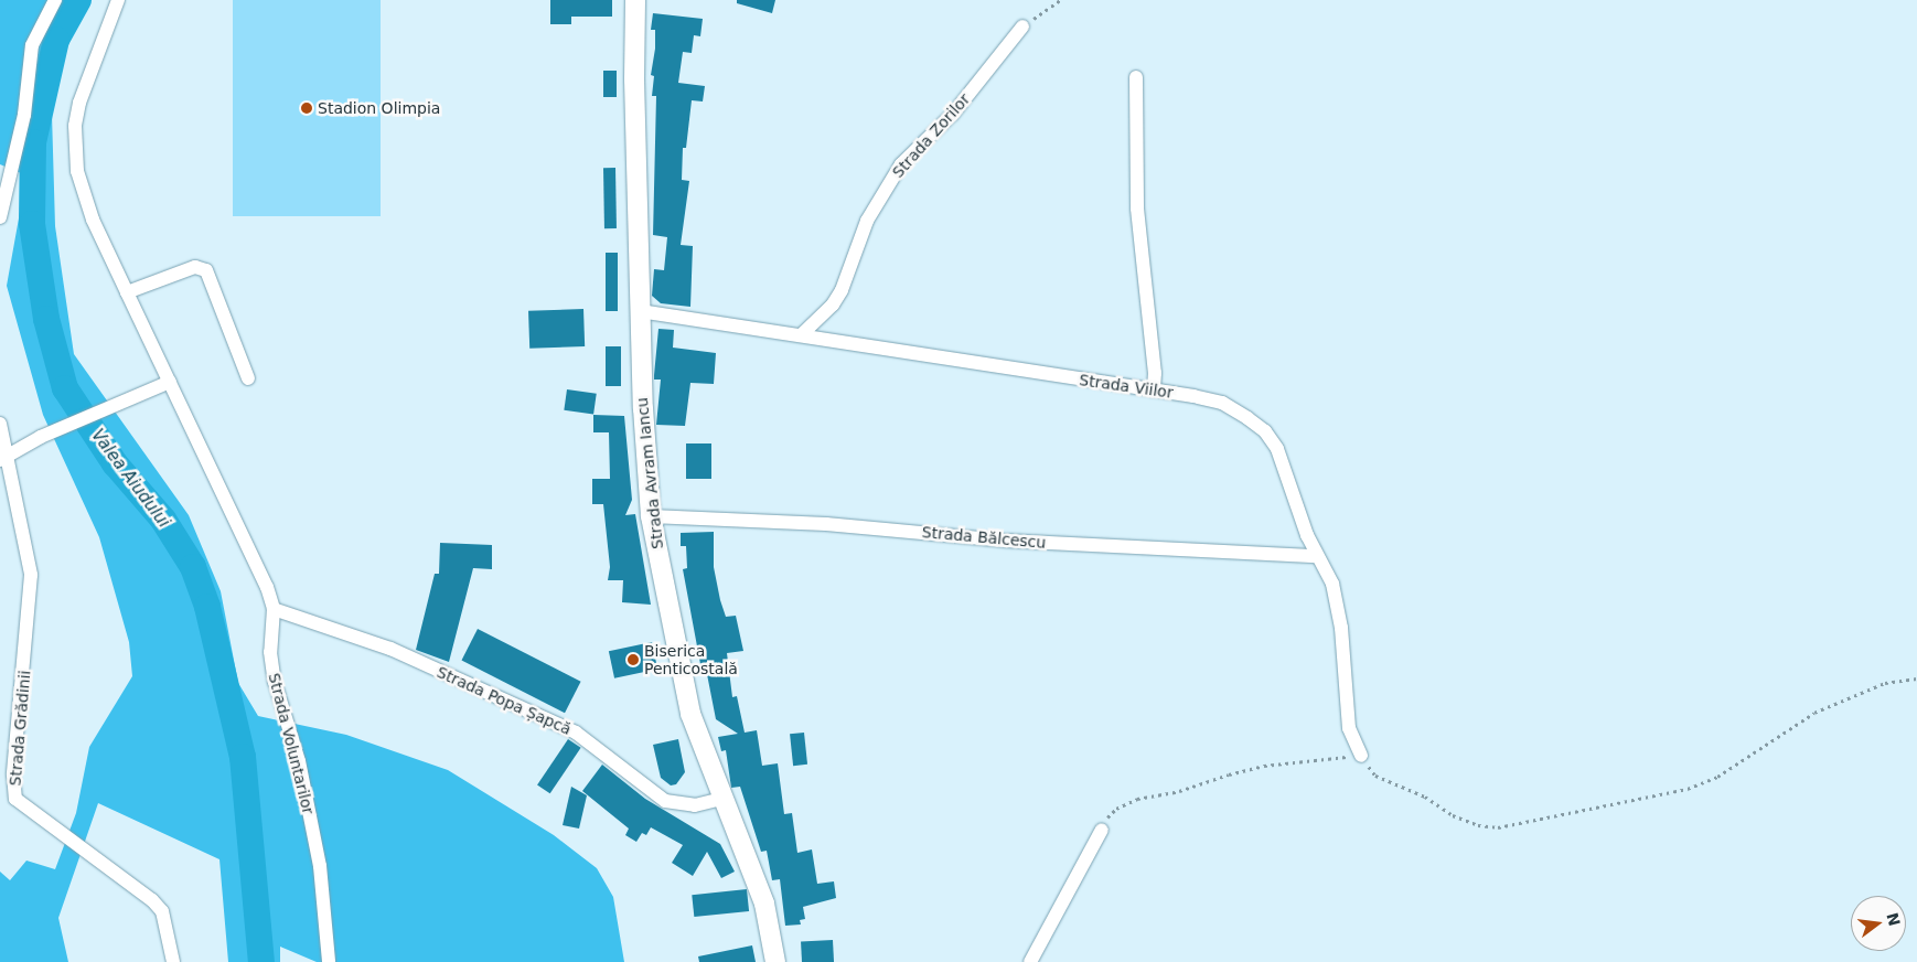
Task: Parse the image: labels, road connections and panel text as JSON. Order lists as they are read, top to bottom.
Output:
{
  "streets": {
    "main road": ["Strada Avram Iancu"],
    "street": [
      "Strada Zorilor",
      "Strada Viilor",
      "Strada Bălcescu",
      "Strada Popa Șapcă",
      "Strada Grădinii",
      "Strada Voluntarilor"
    ]
  },
  "crossings": [
    ["Strada Zorilor", "Strada Viilor"],
    ["Strada Viilor", "Strada Avram Iancu"],
    ["Strada Viilor", "Strada Bălcescu"],
    ["Strada Avram Iancu", "Strada Bălcescu"],
    ["Strada Avram Iancu", "Strada Popa Șapcă"],
    ["Strada Popa Șapcă", "Strada Voluntarilor"]
  ],
  "water": ["Valea Aiudului"],
  "places": ["Stadion Olimpia", "Biserica Penticostală"],
  "north": "right"
}
